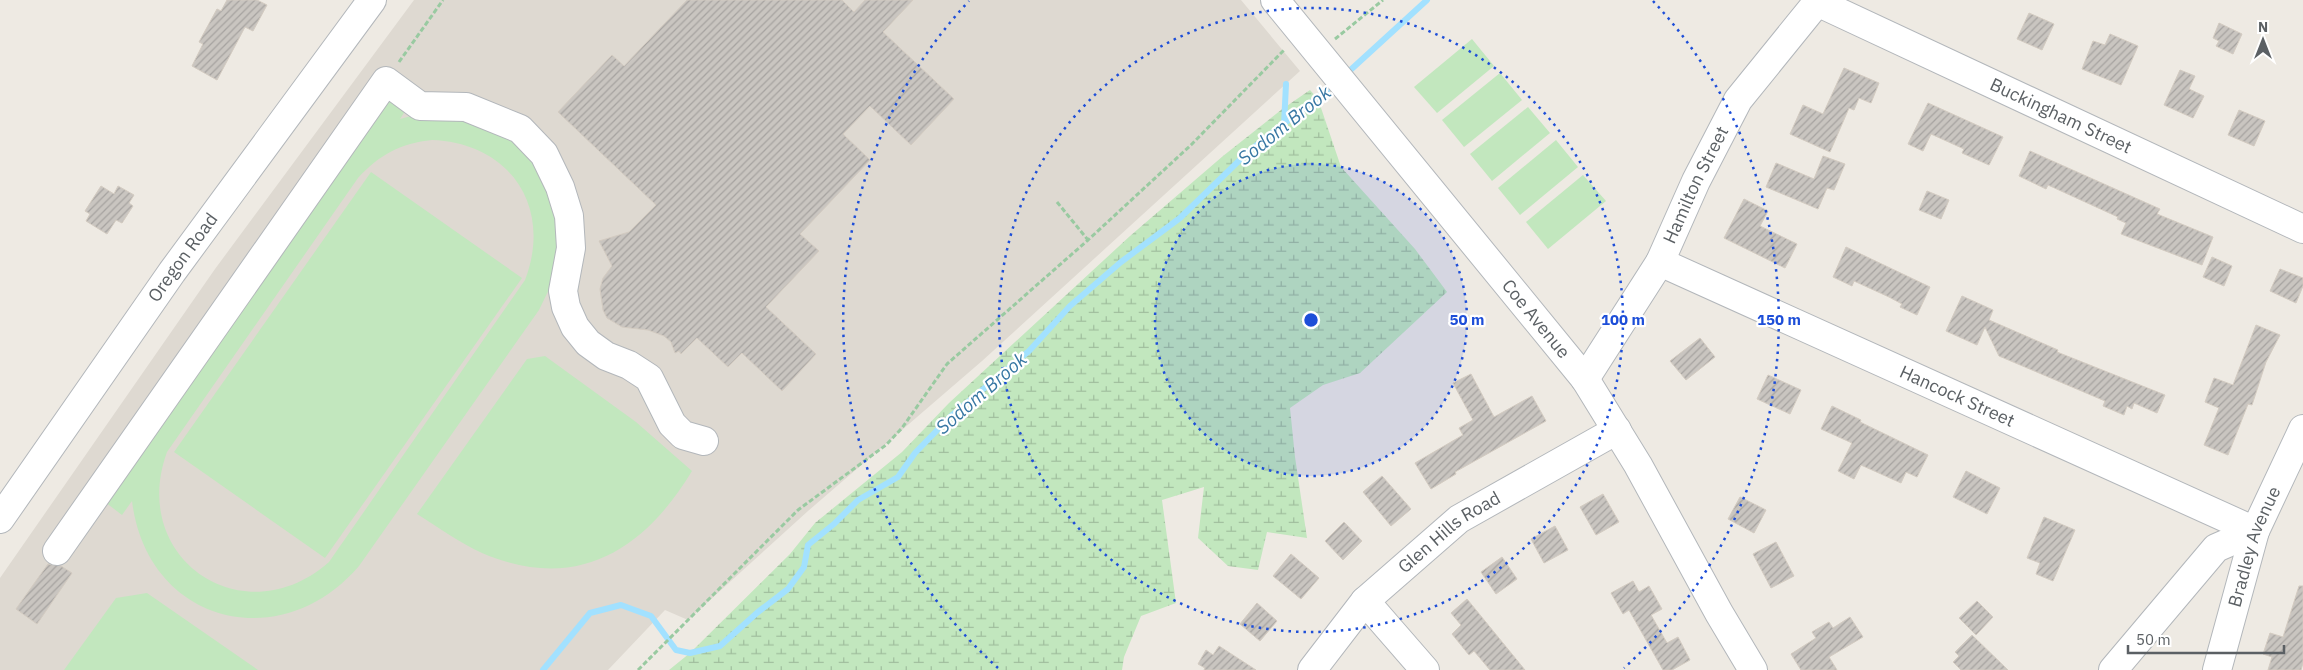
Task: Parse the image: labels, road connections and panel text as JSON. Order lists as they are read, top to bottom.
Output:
{
  "streets": {
    "street": [
      "Buckingham Street",
      "Hamilton Street",
      "Oregon Road",
      "Coe Avenue",
      "Hancock Street",
      "Glen Hills Road",
      "Bradley Avenue"
    ]
  },
  "crossings": [
    ["Buckingham Street", "Hamilton Street"],
    ["Hamilton Street", "Coe Avenue"],
    ["Hamilton Street", "Hancock Street"],
    ["Coe Avenue", "Glen Hills Road"],
    ["Hancock Street", "Bradley Avenue"]
  ],
  "water": ["Sodom Brook"],
  "scale_bar": "50 m",
  "north": "top",
  "rings": ["50 m", "100 m", "150 m"]
}
